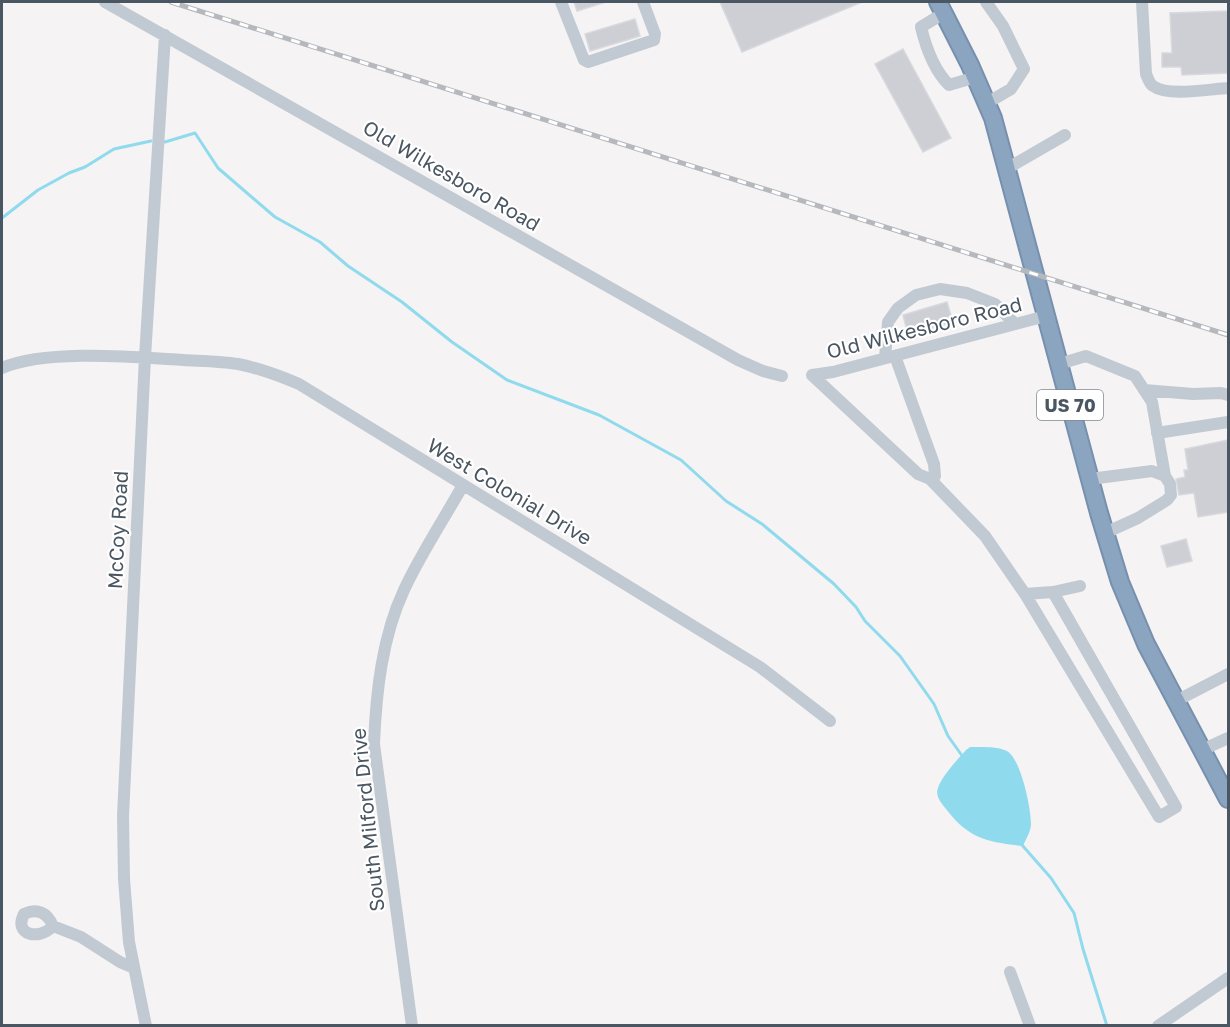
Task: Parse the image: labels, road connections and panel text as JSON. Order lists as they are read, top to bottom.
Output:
{
  "streets": {
    "highway": ["US 70"],
    "street": [
      "Old Wilkesboro Road",
      "West Colonial Drive",
      "McCoy Road",
      "South Milford Drive"
    ]
  },
  "crossings": [
    ["Old Wilkesboro Road", "US 70"],
    ["Old Wilkesboro Road", "McCoy Road"],
    ["West Colonial Drive", "McCoy Road"],
    ["West Colonial Drive", "South Milford Drive"]
  ]
}
